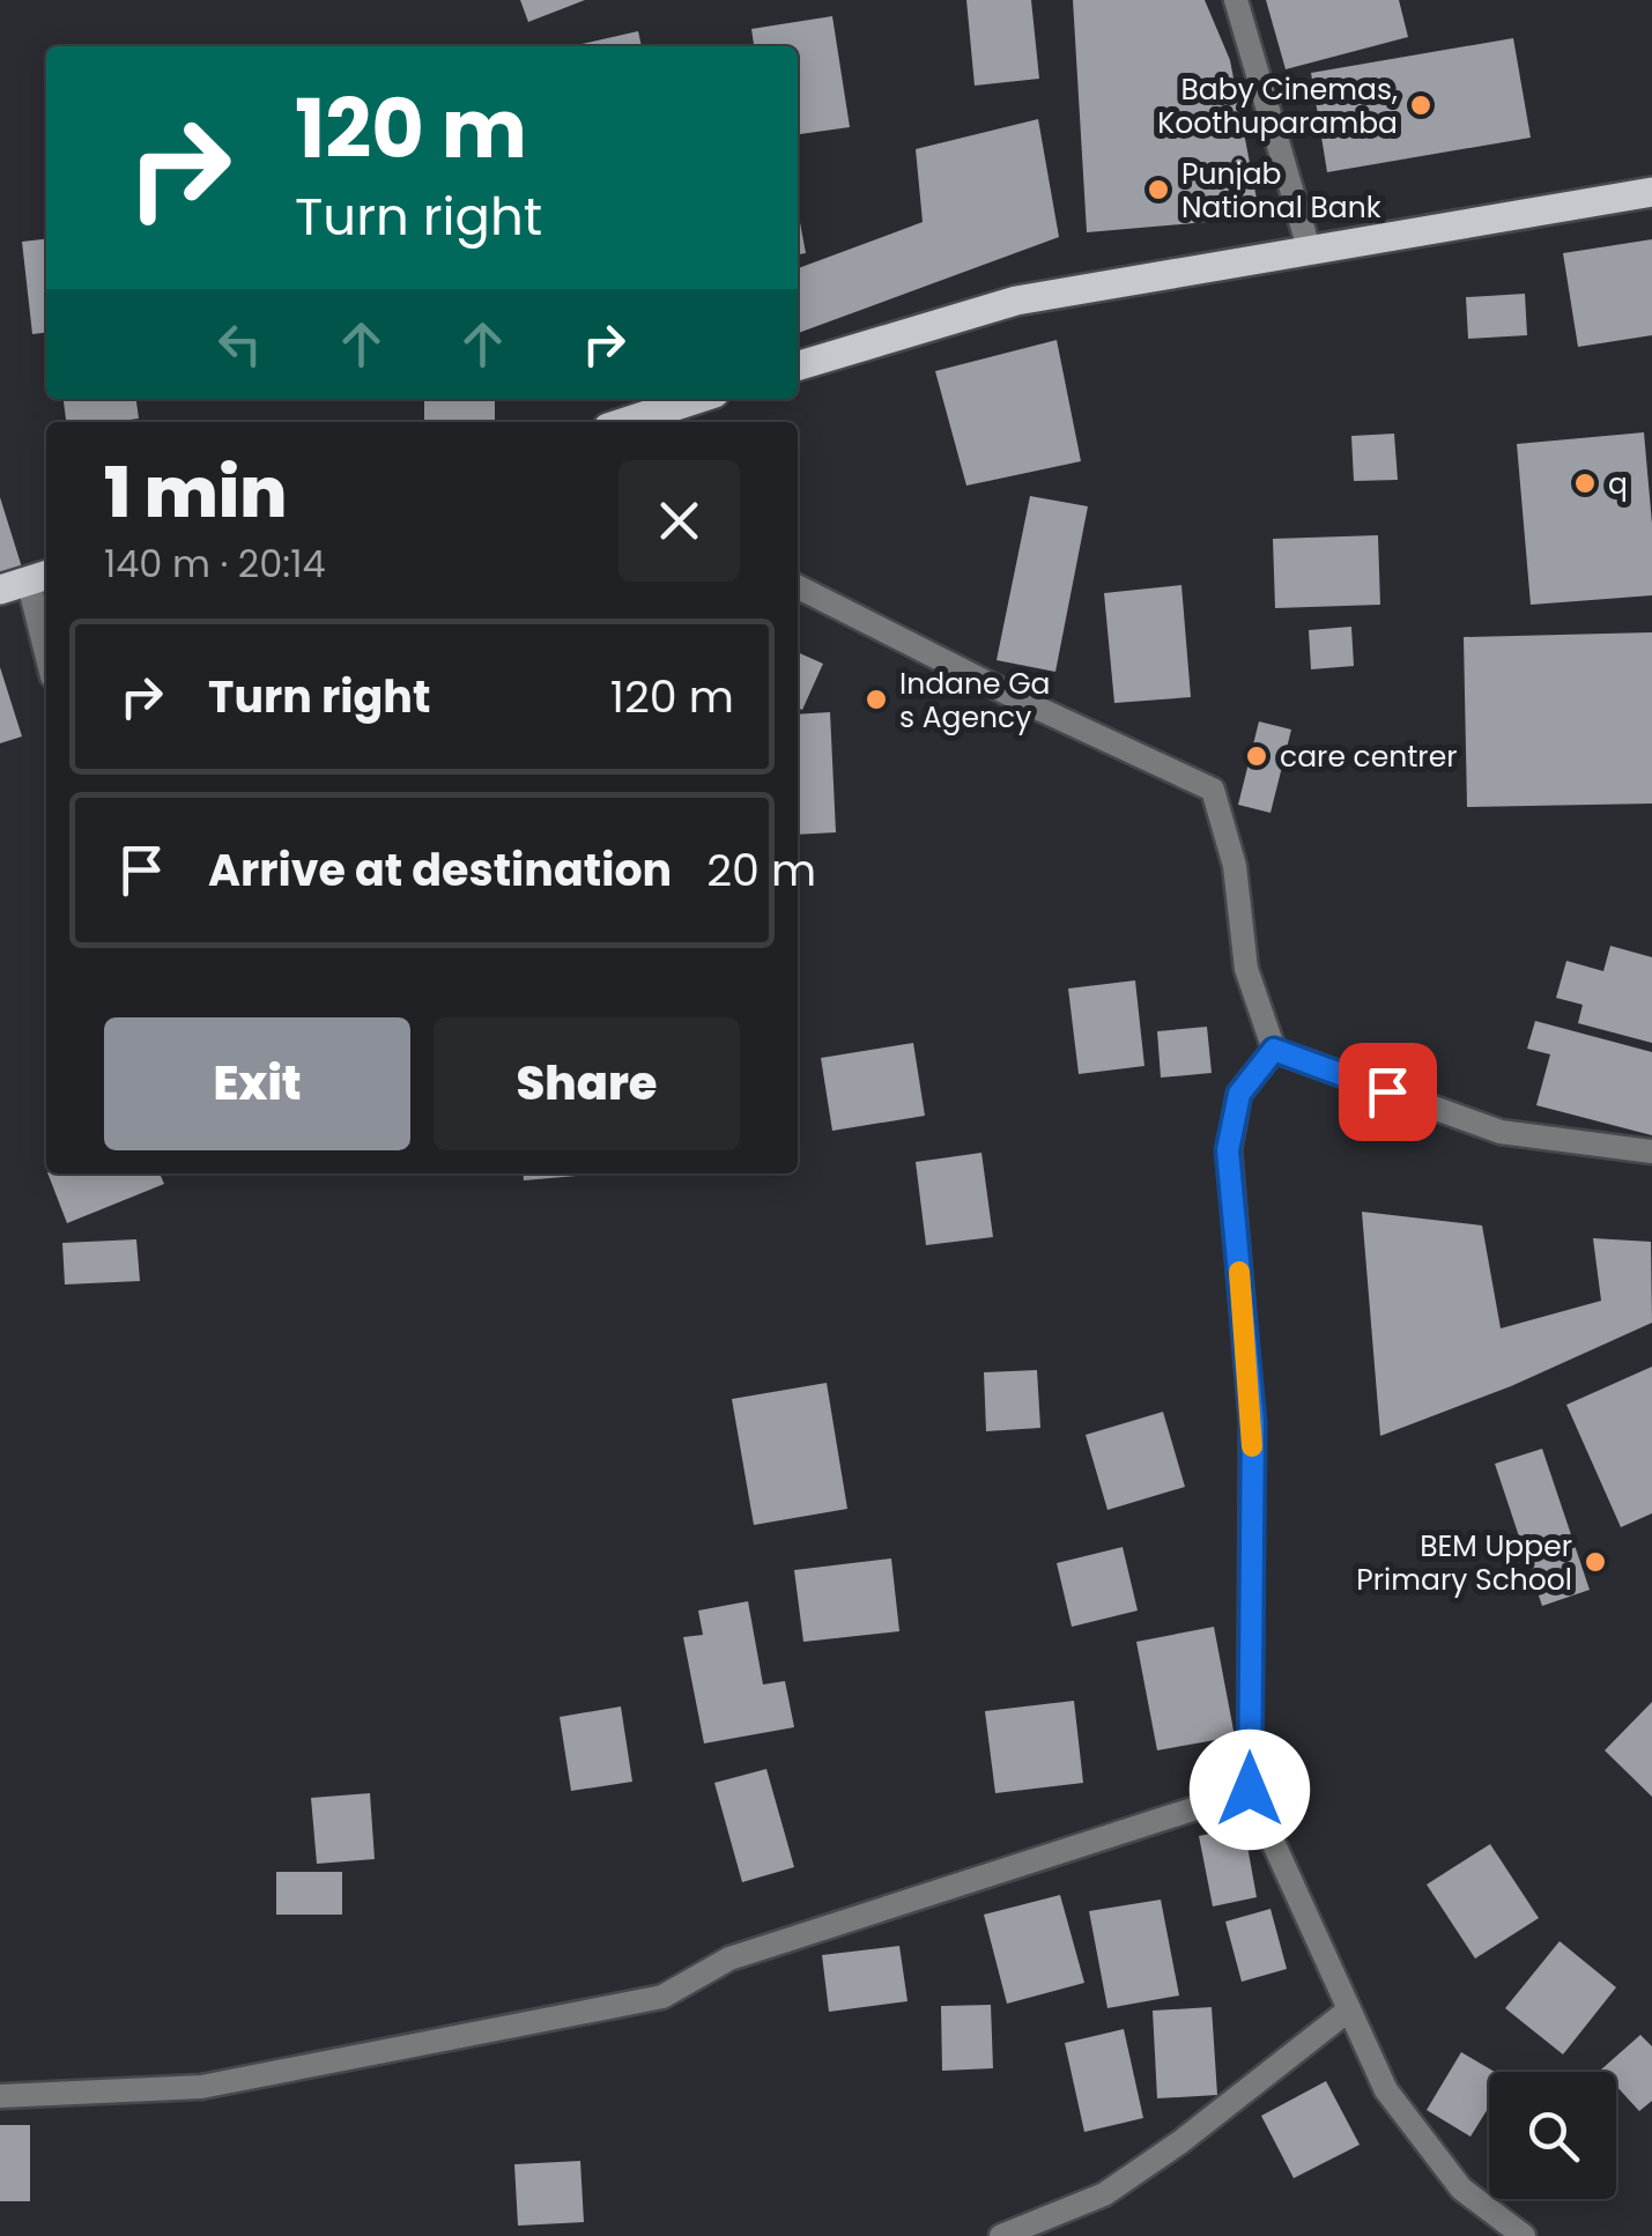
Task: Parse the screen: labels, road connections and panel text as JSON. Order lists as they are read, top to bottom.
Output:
{
  "places": [
    "Baby Cinemas, Koothuparamba",
    "Punjab National Bank",
    "q",
    "Indane Ga s Agency",
    "care centrer",
    "BEM Upper Primary School"
  ],
  "page": {
    "turn": ["120 m", "Turn right"],
    "heading": ["1 min", "140 m · 20:14"],
    "list": [
      {
        "name": "Turn right",
        "value": "120 m"
      },
      {
        "name": "Arrive at destination",
        "value": "20 m"
      }
    ],
    "buttons": ["Exit", "Share"]
  }
}
